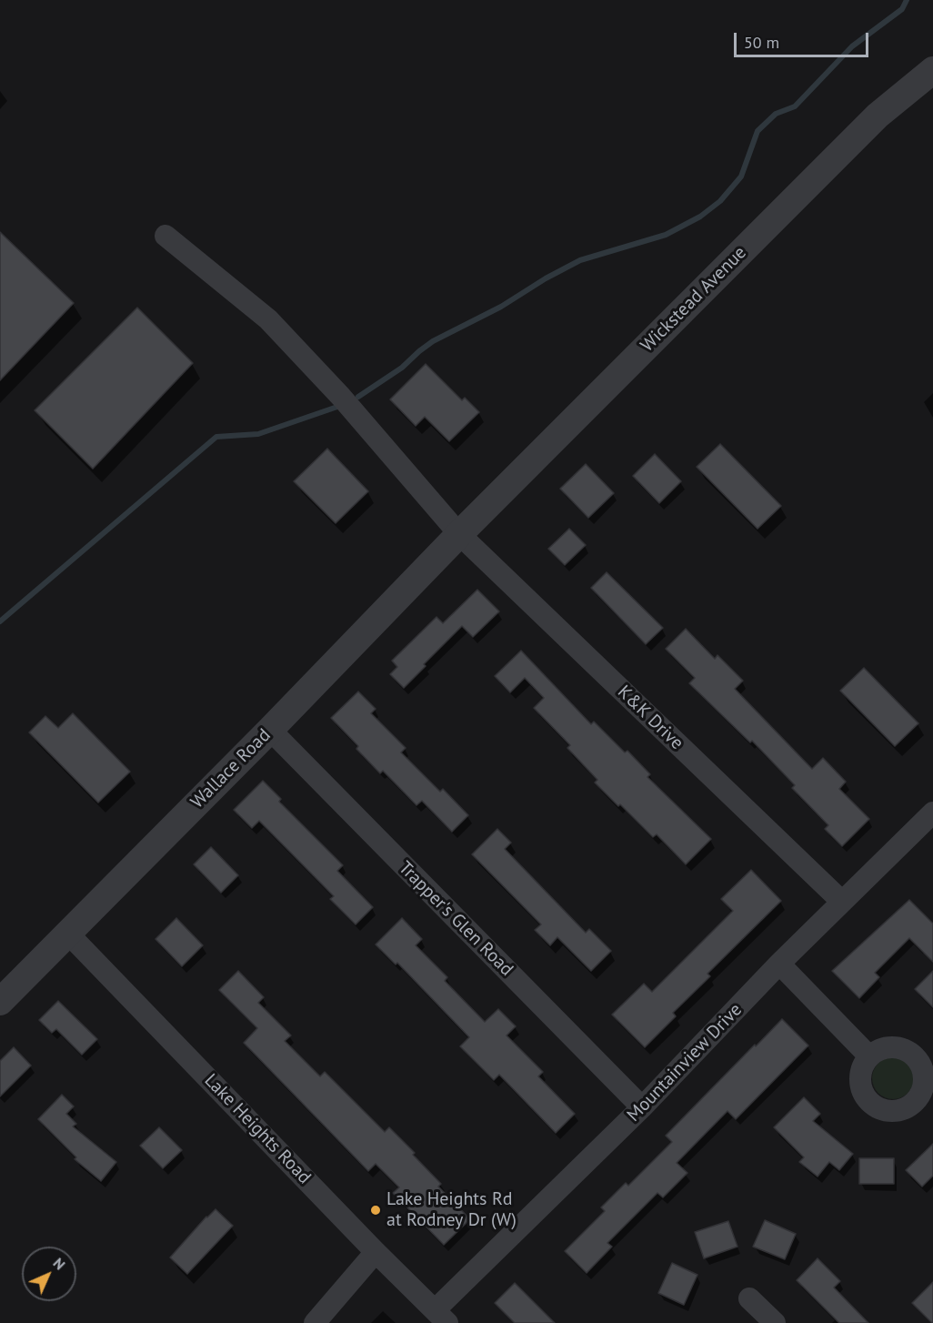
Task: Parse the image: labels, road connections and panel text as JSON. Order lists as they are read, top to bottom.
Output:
{
  "streets": {
    "street": [
      "Wickstead Avenue",
      "K&K Drive",
      "Wallace Road",
      "Trapper's Glen Road",
      "Mountainview Drive",
      "Lake Heights Road"
    ]
  },
  "crossings": [
    ["Wickstead Avenue", "K&K Drive"],
    ["Wickstead Avenue", "Wallace Road"],
    ["K&K Drive", "Wallace Road"],
    ["K&K Drive", "Mountainview Drive"],
    ["Wallace Road", "Trapper's Glen Road"],
    ["Wallace Road", "Lake Heights Road"],
    ["Trapper's Glen Road", "Mountainview Drive"],
    ["Mountainview Drive", "Lake Heights Road"]
  ],
  "places": ["Lake Heights Rd at Rodney Dr (W)"],
  "scale_bar": "50 m",
  "north": "top right"
}
